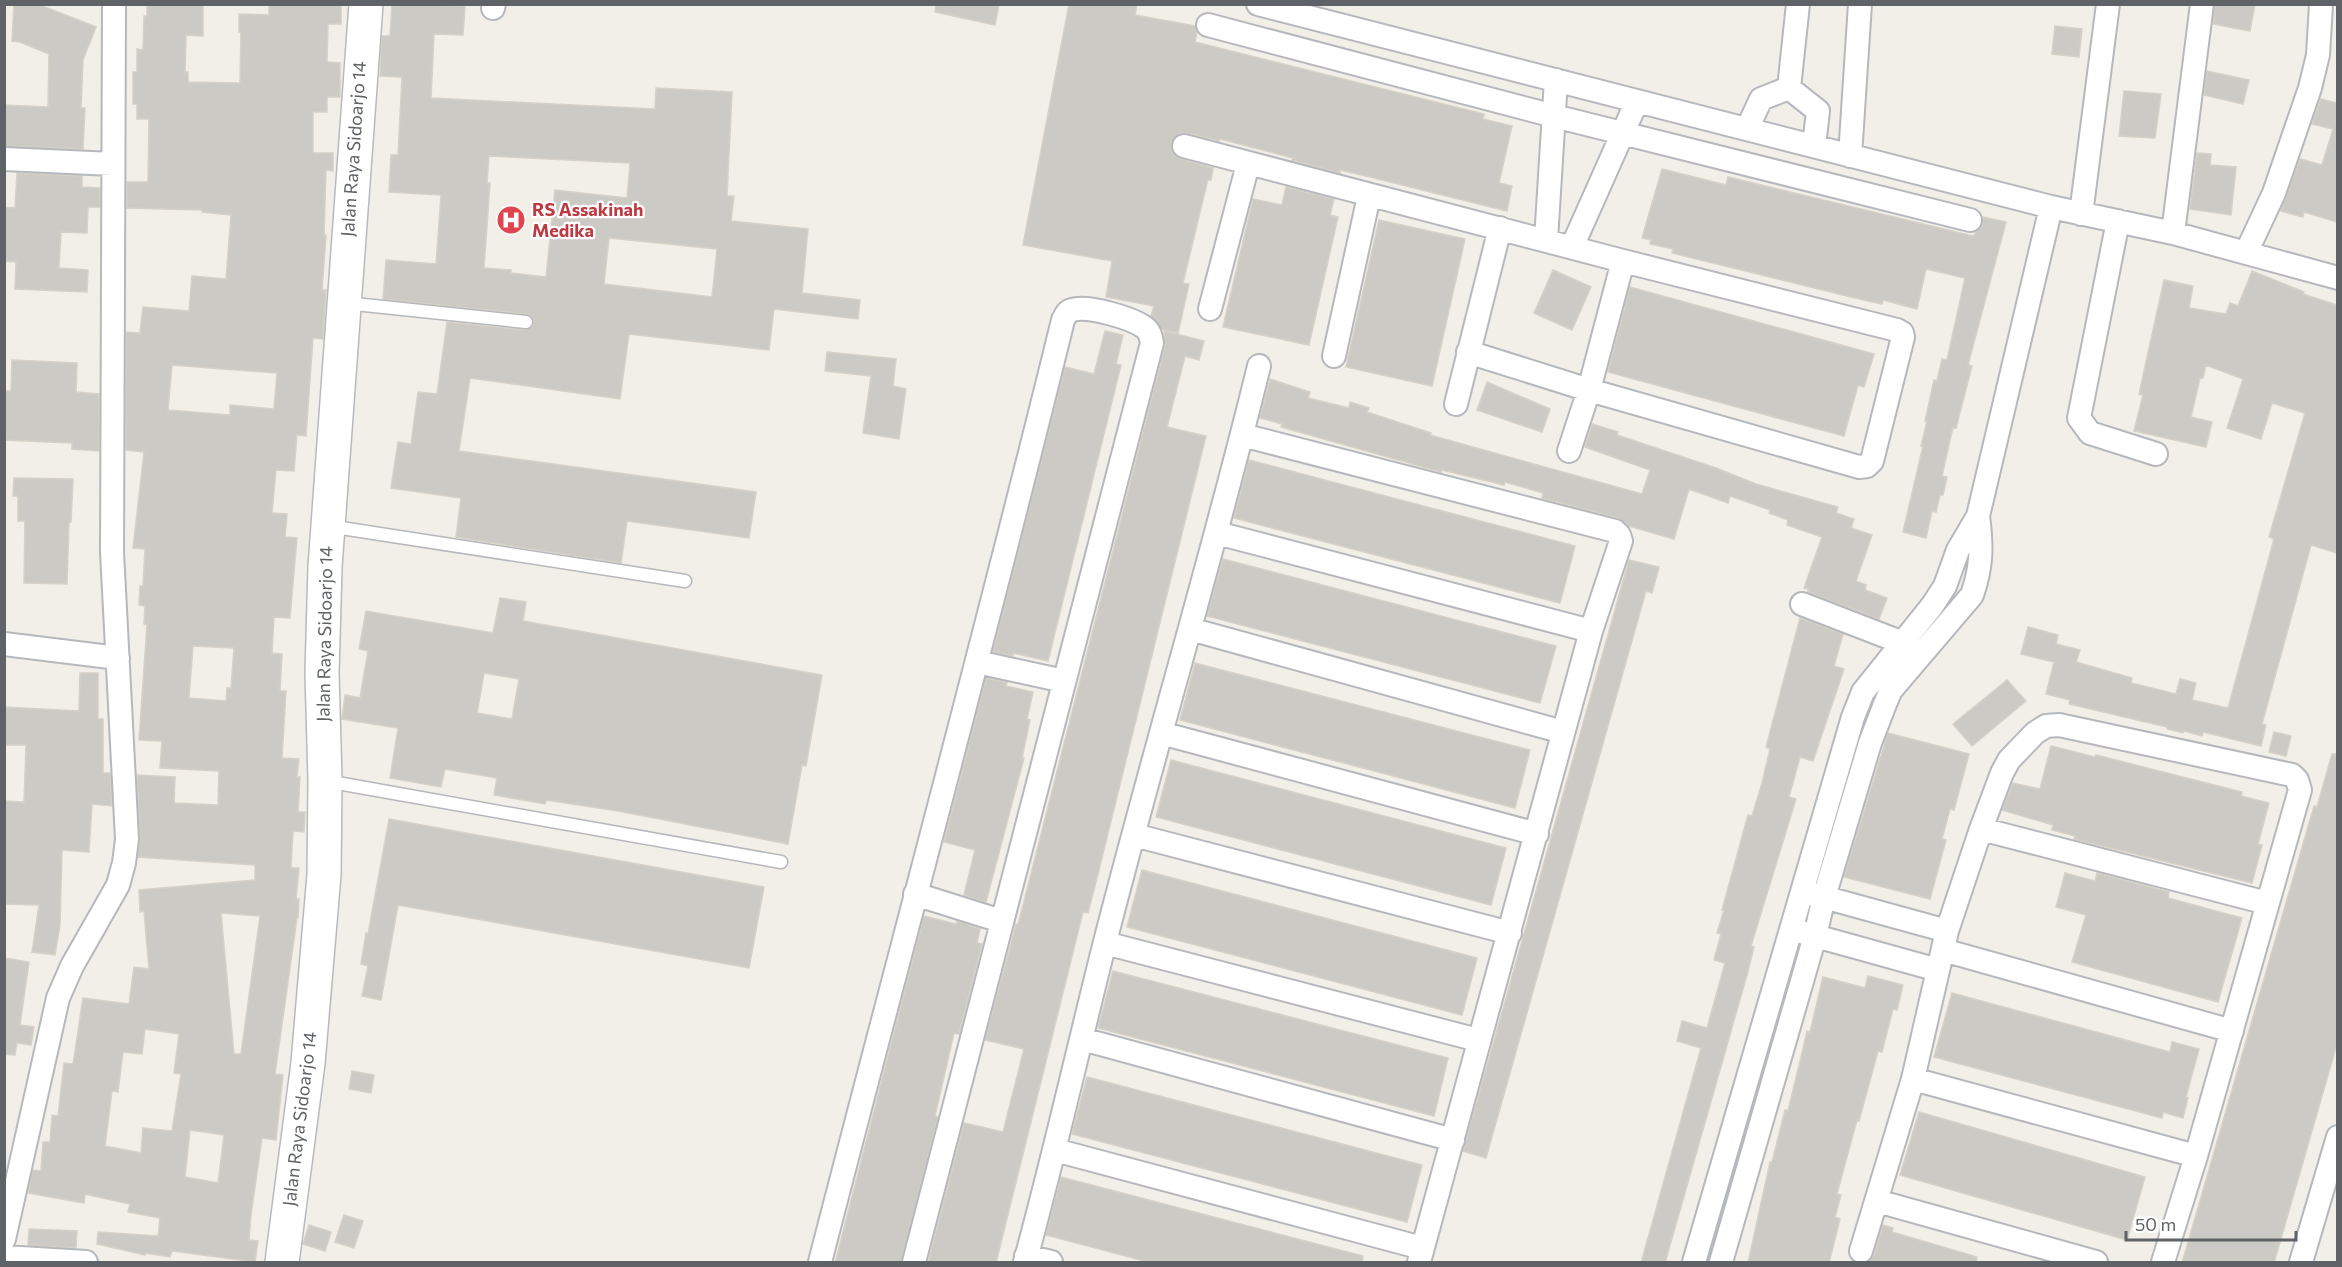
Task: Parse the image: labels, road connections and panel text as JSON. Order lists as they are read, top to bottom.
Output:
{
  "streets": {
    "main road": ["Jalan Raya Sidoarjo 14"]
  },
  "places": {
    "hospital": ["RS Assakinah Medika"]
  },
  "scale_bar": "50 m"
}
